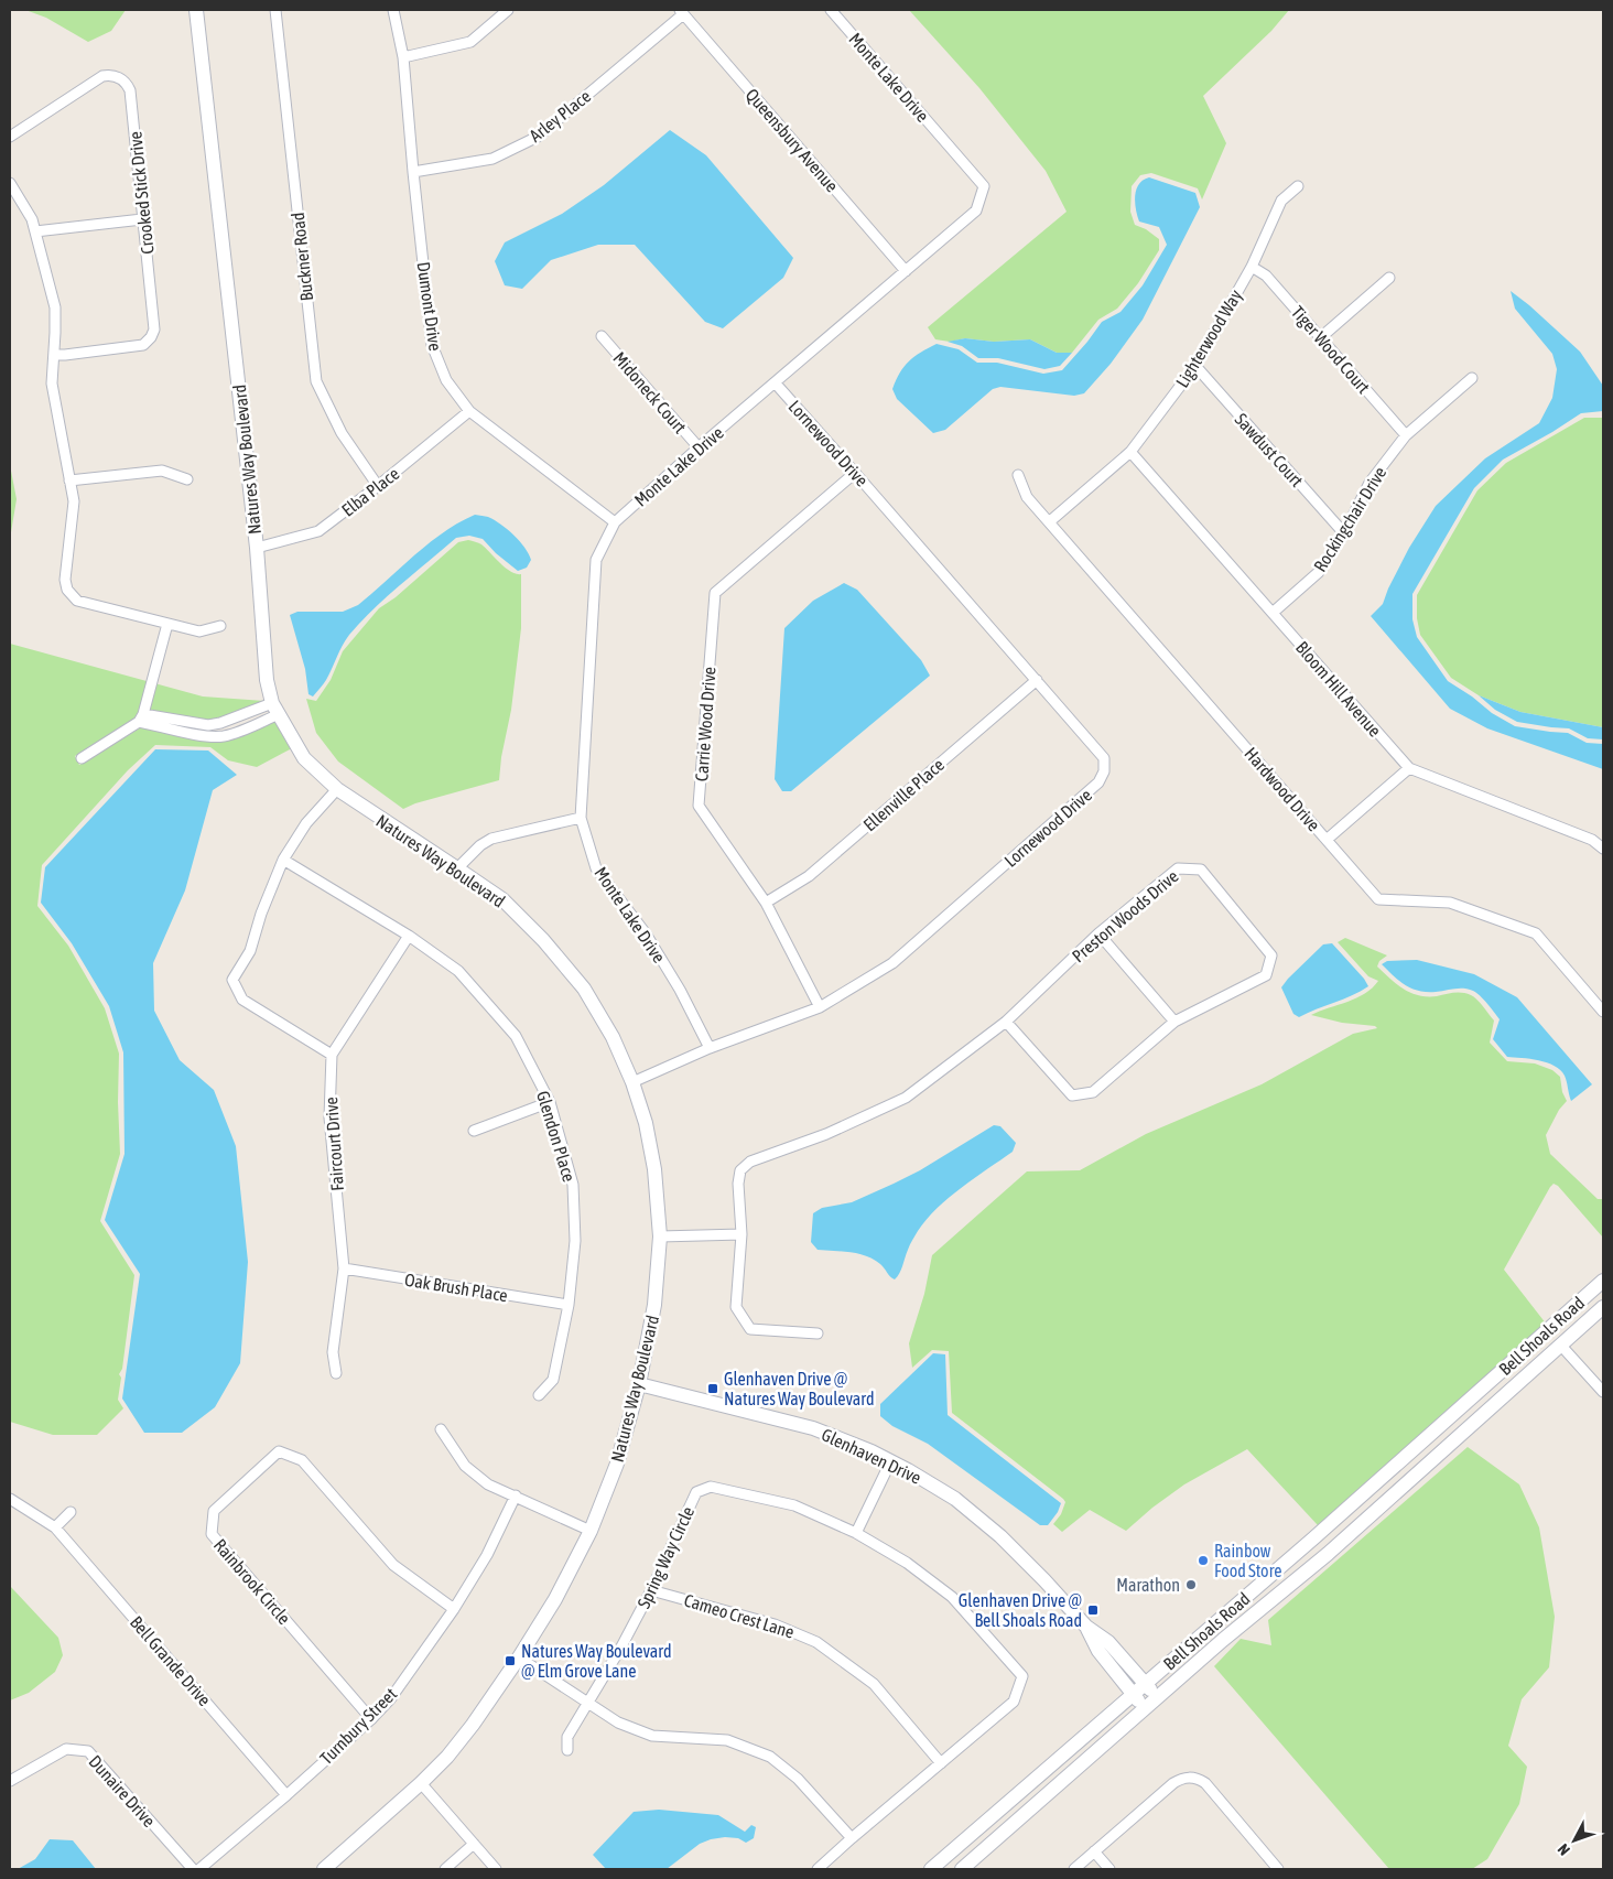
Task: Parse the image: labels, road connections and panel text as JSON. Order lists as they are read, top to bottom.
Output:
{
  "streets": {
    "street": [
      "Monte Lake Drive",
      "Arley Place",
      "Queensbury Avenue",
      "Crooked Stick Drive",
      "Buckner Road",
      "Dumont Drive",
      "Lighterwood Way",
      "Tiger Wood Court",
      "Midoneck Court",
      "Lornewood Drive",
      "Sawdust Court",
      "Natures Way Boulevard",
      "Elba Place",
      "Rockingchair Drive",
      "Bloom Hill Avenue",
      "Carrie Wood Drive",
      "Hardwood Drive",
      "Ellenville Place",
      "Preston Woods Drive",
      "Glendon Place",
      "Faircourt Drive",
      "Oak Brush Place",
      "Bell Shoals Road",
      "Glenhaven Drive",
      "Spring Way Circle",
      "Rainbrook Circle",
      "Cameo Crest Lane",
      "Bell Grande Drive",
      "Turnbury Street",
      "Dunaire Drive"
    ]
  },
  "crossings": [
    ["Monte Lake Drive", "Queensbury Avenue"],
    ["Monte Lake Drive", "Dumont Drive"],
    ["Monte Lake Drive", "Midoneck Court"],
    ["Monte Lake Drive", "Lornewood Drive"],
    ["Arley Place", "Queensbury Avenue"],
    ["Arley Place", "Dumont Drive"],
    ["Buckner Road", "Elba Place"],
    ["Dumont Drive", "Elba Place"],
    ["Lighterwood Way", "Tiger Wood Court"],
    ["Lighterwood Way", "Sawdust Court"],
    ["Lighterwood Way", "Bloom Hill Avenue"],
    ["Lighterwood Way", "Hardwood Drive"],
    ["Tiger Wood Court", "Rockingchair Drive"],
    ["Lornewood Drive", "Natures Way Boulevard"],
    ["Lornewood Drive", "Carrie Wood Drive"],
    ["Lornewood Drive", "Ellenville Place"],
    ["Sawdust Court", "Rockingchair Drive"],
    ["Natures Way Boulevard", "Elba Place"],
    ["Natures Way Boulevard", "Glenhaven Drive"],
    ["Rockingchair Drive", "Bloom Hill Avenue"],
    ["Carrie Wood Drive", "Ellenville Place"],
    ["Glendon Place", "Oak Brush Place"],
    ["Faircourt Drive", "Oak Brush Place"],
    ["Bell Shoals Road", "Glenhaven Drive"],
    ["Spring Way Circle", "Cameo Crest Lane"],
    ["Rainbrook Circle", "Turnbury Street"],
    ["Bell Grande Drive", "Turnbury Street"]
  ],
  "places": {
    "transit": ["Glenhaven Drive @ Natures Way Boulevard", "Glenhaven Drive @ Bell Shoals Road", "Natures Way Boulevard @ Elm Grove Lane"],
    "other": ["Rainbow Food Store", "Marathon"]
  },
  "north": "bottom left"
}
